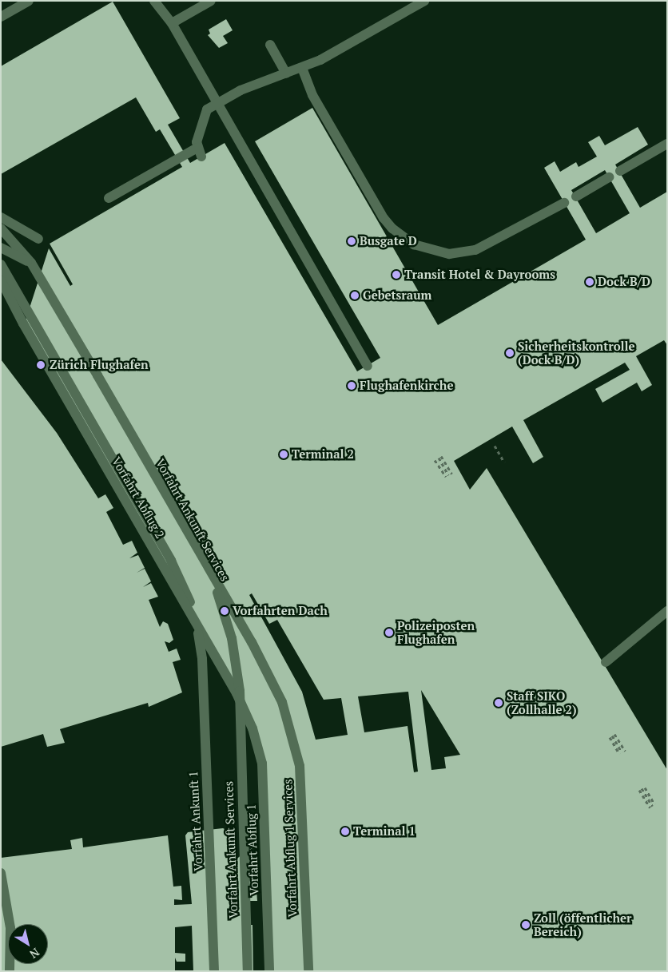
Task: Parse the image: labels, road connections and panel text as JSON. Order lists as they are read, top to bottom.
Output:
{
  "streets": {
    "lane": [
      "Vorfahrt Abflug 2",
      "Vorfahrt Ankunft Services",
      "Vorfahrt Ankunft 1",
      "Vorfahrt Abflug 1 Services",
      "Vorfahrt Abflug 1"
    ]
  },
  "crossings": [
    ["Vorfahrt Abflug 2", "Vorfahrt Abflug 1"]
  ],
  "places": [
    "Busgate D",
    "Transit Hotel & Dayrooms",
    "Dock B/D",
    "Gebetsraum",
    "Sicherheitskontrolle (Dock B/D)",
    "Zürich Flughafen",
    "Flughafenkirche",
    "Terminal 2",
    "Vorfahrten Dach",
    "Polizeiposten Flughafen",
    "Staff SIKO (Zollhalle 2)",
    "Terminal 1",
    "Zoll (öffentlicher Bereich)"
  ],
  "north": "bottom right"
}
